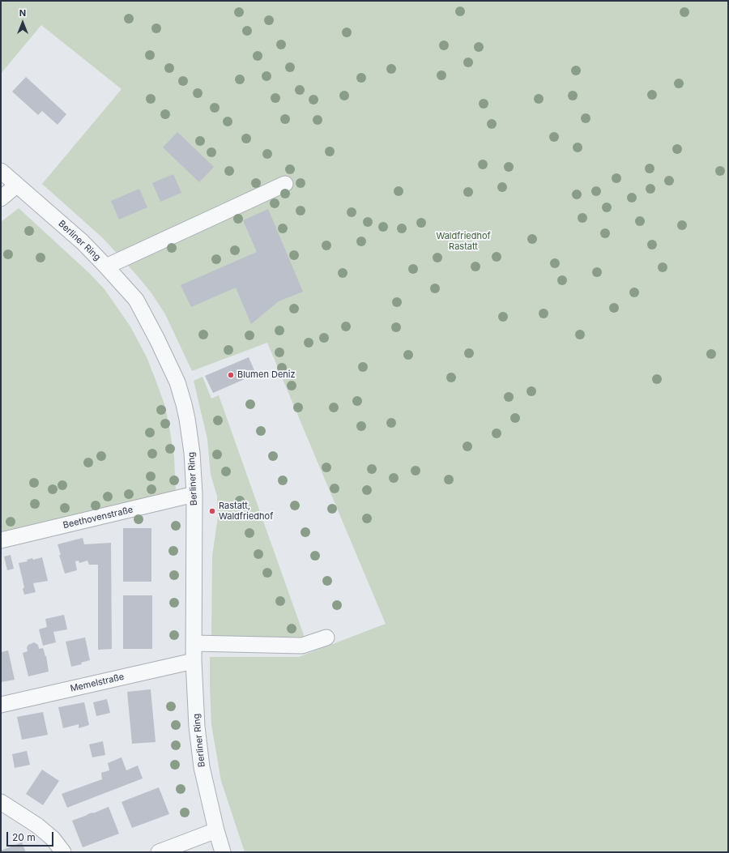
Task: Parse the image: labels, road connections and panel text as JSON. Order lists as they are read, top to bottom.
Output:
{
  "streets": {
    "street": ["Berliner Ring", "Beethovenstraße", "Memelstraße"]
  },
  "crossings": [
    ["Berliner Ring", "Beethovenstraße"],
    ["Berliner Ring", "Memelstraße"]
  ],
  "parks": ["Waldfriedhof Rastatt"],
  "places": ["Blumen Deniz", "Rastatt, Waldfriedhof"],
  "scale_bar": "20 m",
  "north": "top"
}
